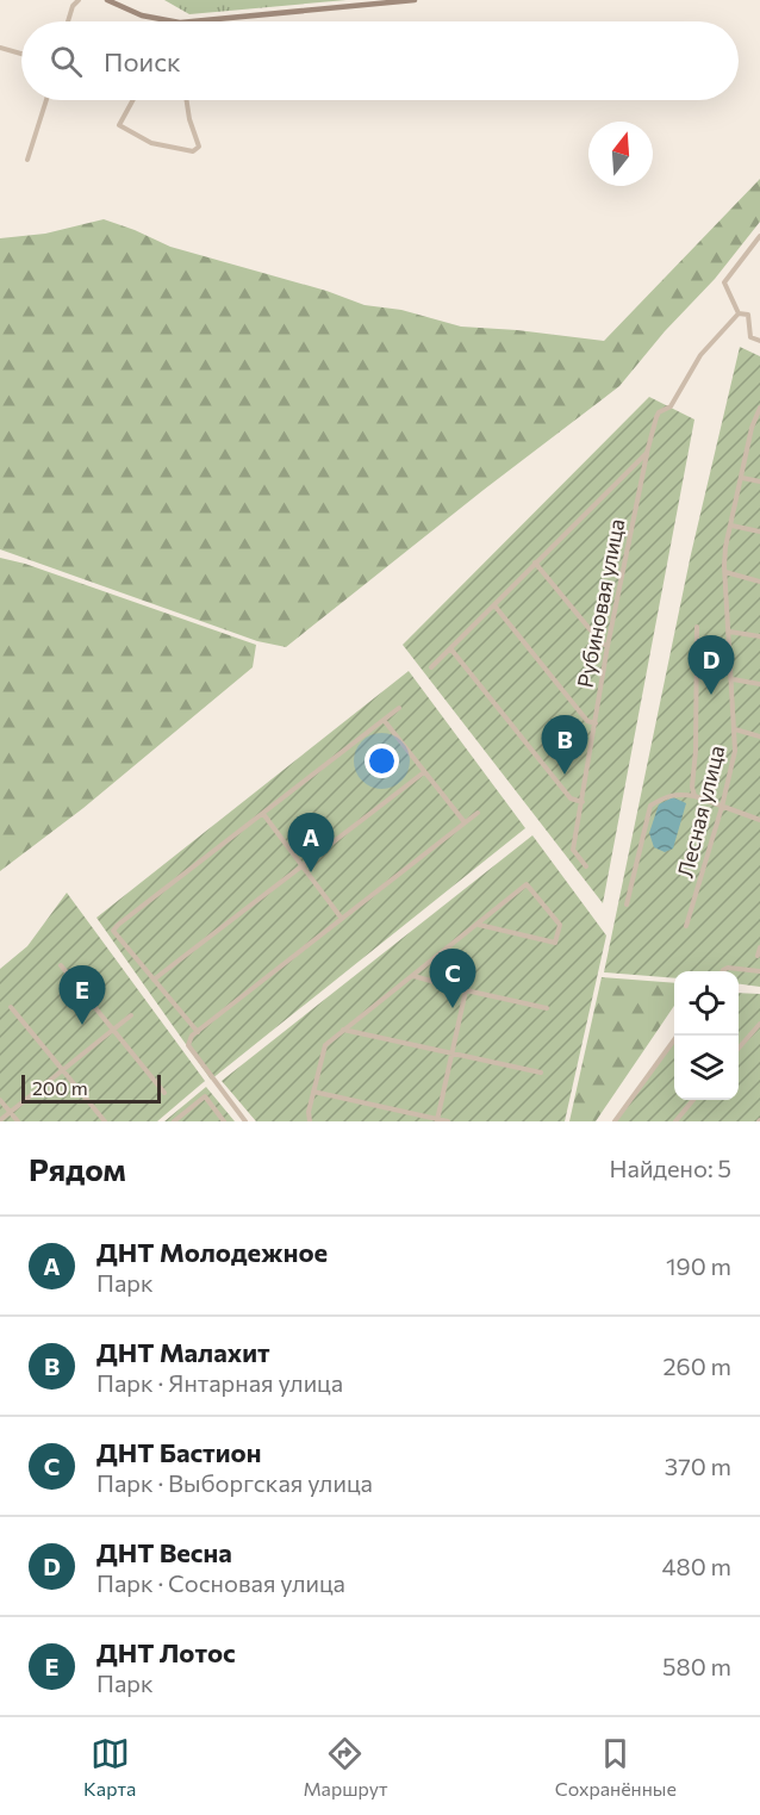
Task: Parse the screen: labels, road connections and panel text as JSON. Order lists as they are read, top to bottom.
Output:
{
  "streets": {
    "street": ["Рубиновая улица", "Лесная улица"]
  },
  "scale_bar": "200 m",
  "north": "top",
  "page": {
    "search": "Поиск",
    "pins": [
      "D",
      "B",
      "A",
      "C",
      "E"
    ],
    "scale": "200 m",
    "heading": ["Рядом", "Найдено: 5"],
    "list": [
      {
        "mark": "A",
        "name": "ДНТ Молодежное",
        "note": "Парк",
        "value": "190 m"
      },
      {
        "mark": "B",
        "name": "ДНТ Малахит",
        "note": "Парк · Янтарная улица",
        "value": "260 m"
      },
      {
        "mark": "C",
        "name": "ДНТ Бастион",
        "note": "Парк · Выборгская улица",
        "value": "370 m"
      },
      {
        "mark": "D",
        "name": "ДНТ Весна",
        "note": "Парк · Сосновая улица",
        "value": "480 m"
      },
      {
        "mark": "E",
        "name": "ДНТ Лотос",
        "note": "Парк",
        "value": "580 m"
      }
    ],
    "nav": ["Карта", "Маршрут", "Сохранённые"]
  }
}
